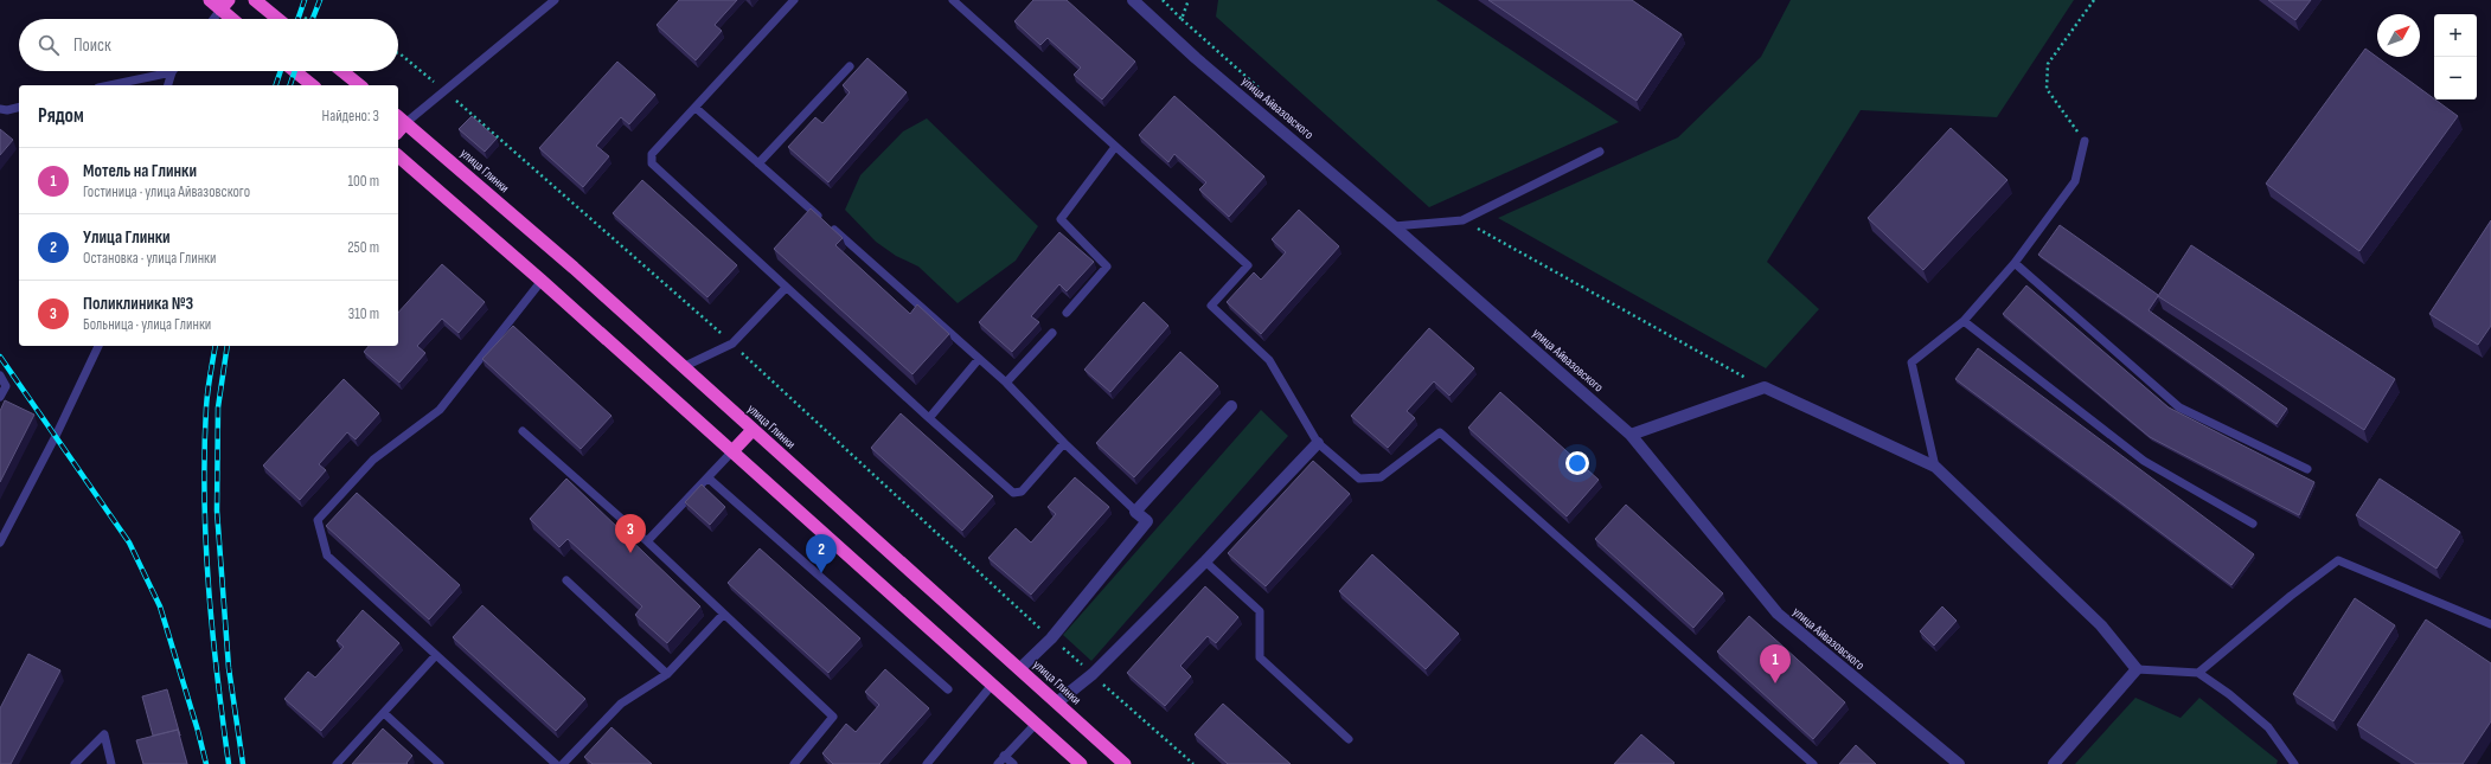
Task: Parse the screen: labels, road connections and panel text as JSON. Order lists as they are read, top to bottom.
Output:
{
  "streets": {
    "highway": ["улица Глинки"],
    "street": ["улица Айвазовского"]
  },
  "north": "top right",
  "page": {
    "map_buttons": ["+", "−"],
    "search": "Поиск",
    "heading": ["Рядом", "Найдено: 3"],
    "list": [
      {
        "mark": "1",
        "name": "Мотель на Глинки",
        "note": "Гостиница · улица Айвазовского",
        "value": "100 m"
      },
      {
        "mark": "2",
        "name": "Улица Глинки",
        "note": "Остановка · улица Глинки",
        "value": "250 m"
      },
      {
        "mark": "3",
        "name": "Поликлиника №3",
        "note": "Больница · улица Глинки",
        "value": "310 m"
      }
    ],
    "pins": ["3", "2", "1"]
  }
}
